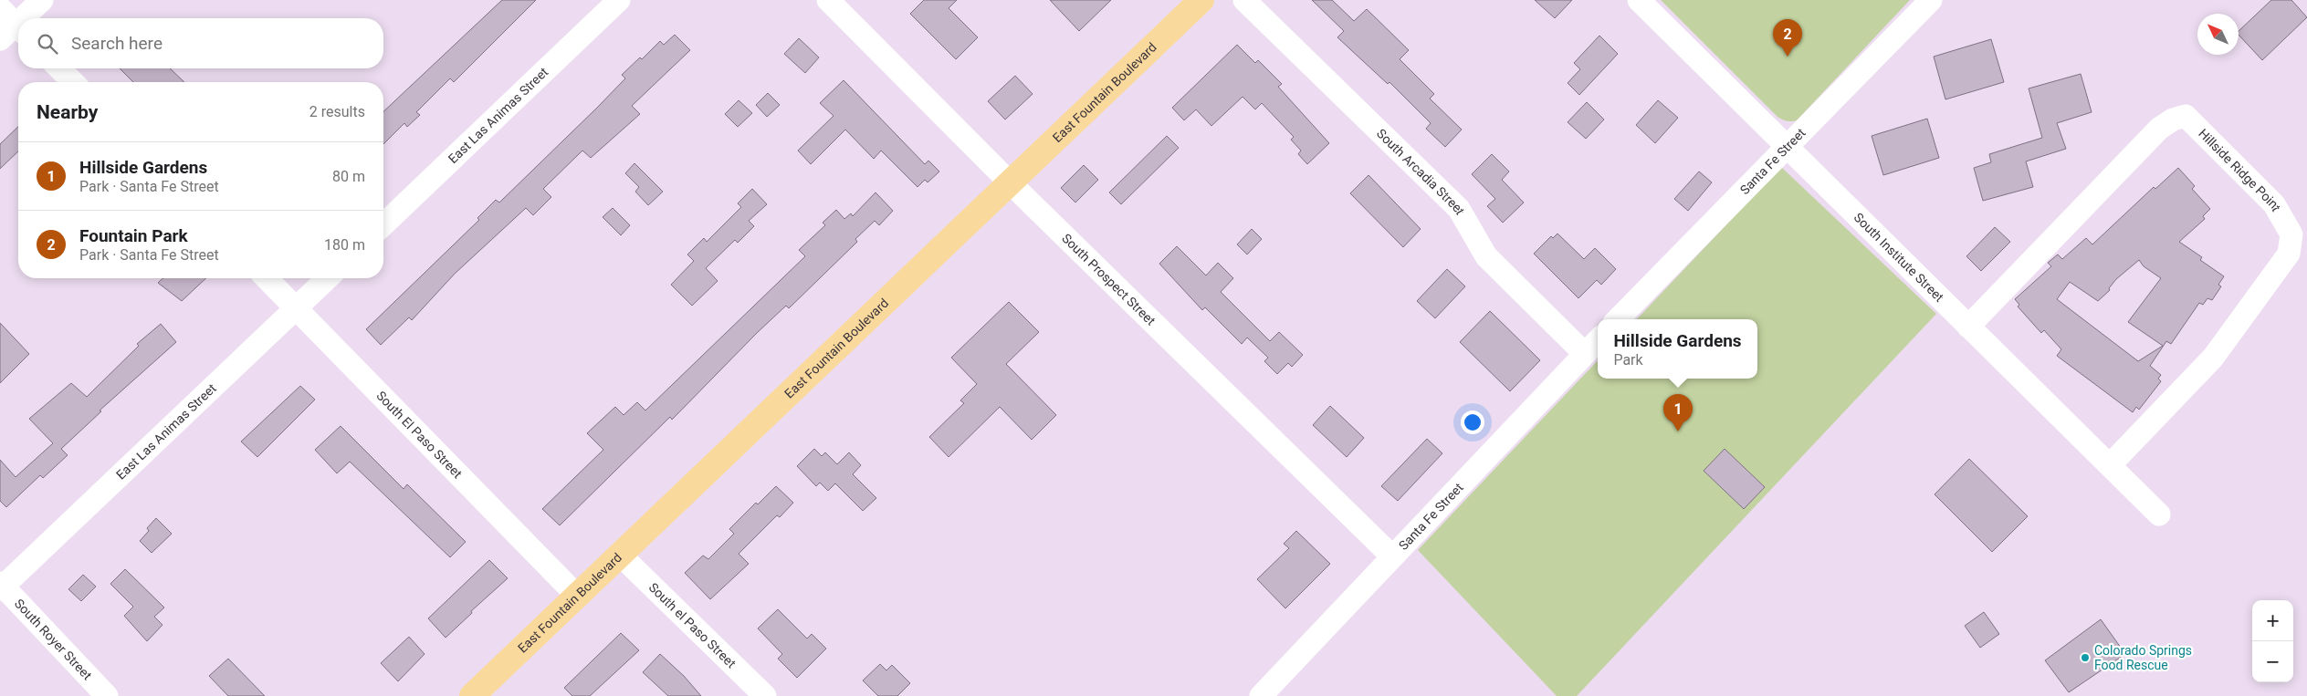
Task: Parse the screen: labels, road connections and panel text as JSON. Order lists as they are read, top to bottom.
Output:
{
  "streets": {
    "main road": ["East Fountain Boulevard"],
    "street": [
      "East Las Animas Street",
      "Santa Fe Street",
      "Hillside Ridge Point",
      "South Arcadia Street",
      "South Institute Street",
      "South Prospect Street",
      "South El Paso Street",
      "South el Paso Street",
      "South Royer Street"
    ]
  },
  "crossings": [
    ["East Fountain Boulevard", "South Prospect Street"],
    ["East Fountain Boulevard", "South El Paso Street"],
    ["East Fountain Boulevard", "South el Paso Street"],
    ["East Las Animas Street", "South El Paso Street"],
    ["East Las Animas Street", "South Royer Street"],
    ["Santa Fe Street", "South Arcadia Street"],
    ["Santa Fe Street", "South Institute Street"],
    ["Santa Fe Street", "South Prospect Street"],
    ["Hillside Ridge Point", "South Institute Street"]
  ],
  "places": ["Colorado Springs Food Rescue"],
  "north": "top left",
  "page": {
    "search": "Search here",
    "pins": ["2", "1"],
    "heading": ["Nearby", "2 results"],
    "list": [
      {
        "mark": "1",
        "name": "Hillside Gardens",
        "note": "Park · Santa Fe Street",
        "value": "80 m"
      },
      {
        "mark": "2",
        "name": "Fountain Park",
        "note": "Park · Santa Fe Street",
        "value": "180 m"
      }
    ],
    "popup": ["Hillside Gardens", "Park"],
    "map_buttons": ["+", "−"]
  }
}
